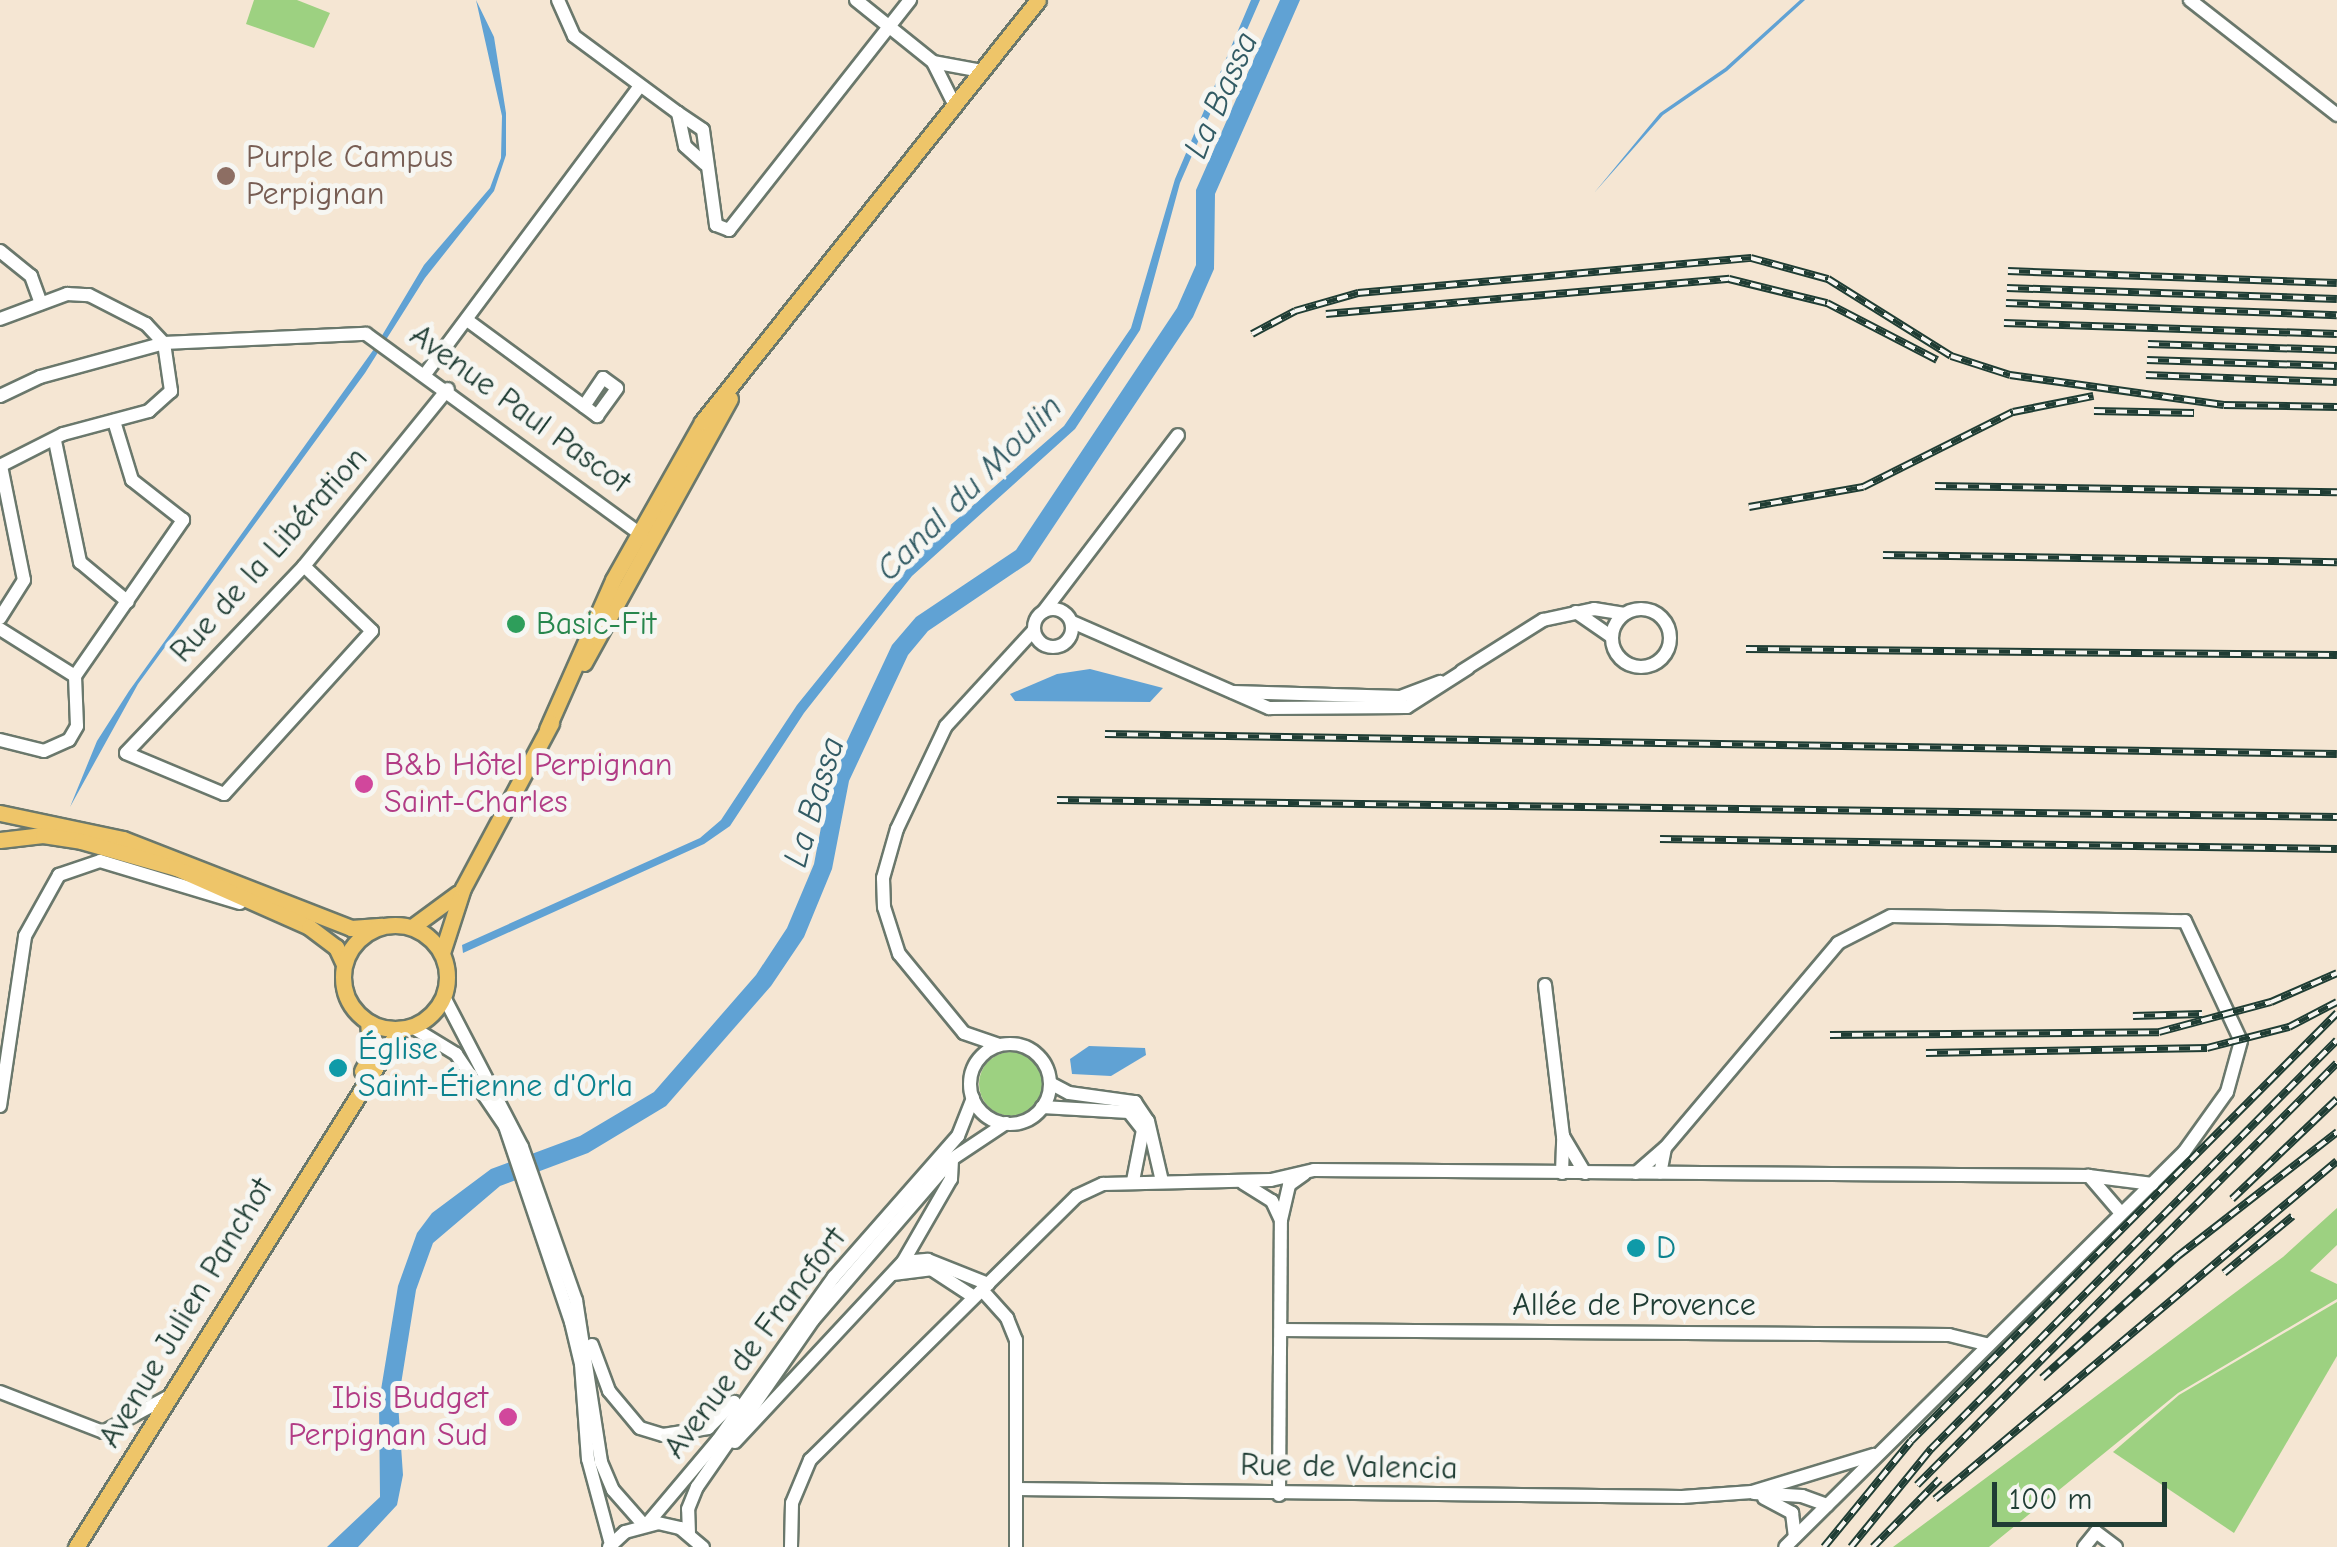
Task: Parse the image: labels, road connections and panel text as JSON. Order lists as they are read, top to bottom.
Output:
{
  "streets": {
    "main road": ["Avenue Julien Panchot"],
    "street": [
      "Avenue Paul Pascot",
      "Rue de la Libération",
      "Allée de Provence",
      "Avenue de Francfort",
      "Rue de Valencia"
    ]
  },
  "crossings": [
    ["Avenue Paul Pascot", "Rue de la Libération"]
  ],
  "water": ["La Bassa", "Canal du Moulin"],
  "places": [
    "Purple Campus Perpignan",
    "Basic-Fit",
    "B&b Hôtel Perpignan Saint-Charles",
    "Église Saint-Étienne d'Orla",
    "D",
    "Ibis Budget Perpignan Sud"
  ],
  "scale_bar": "100 m"
}
